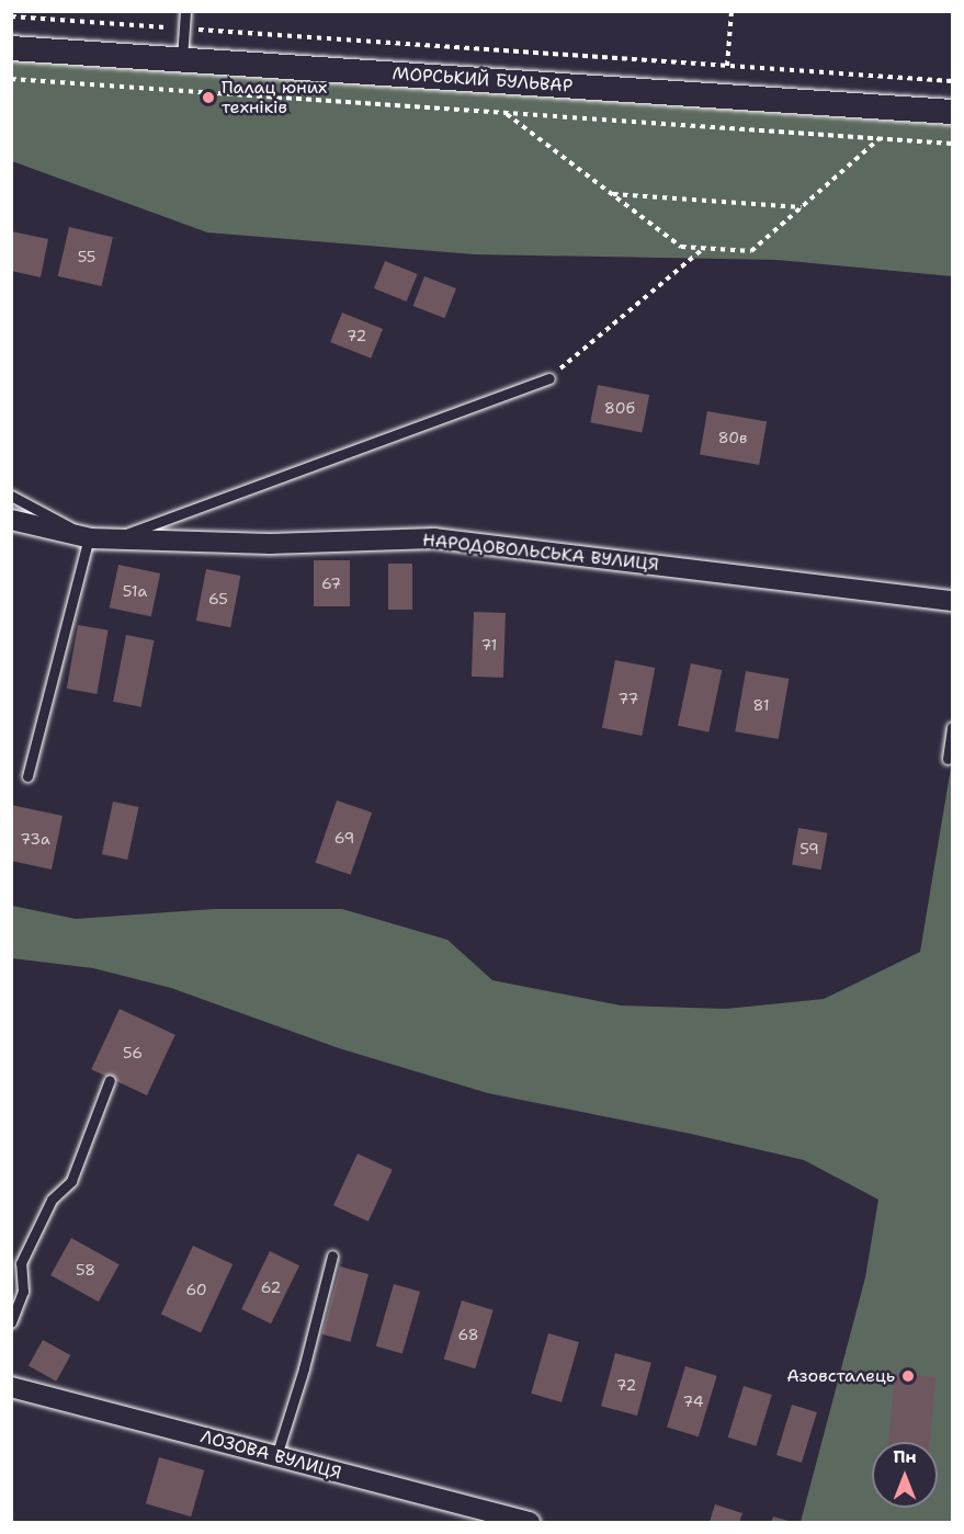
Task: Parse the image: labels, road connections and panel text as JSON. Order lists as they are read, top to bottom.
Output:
{
  "streets": {
    "street": ["МОРСЬКИЙ БУЛЬВАР", "НАРОДОВОЛЬСЬКА ВУЛИЦЯ", "ЛОЗОВА ВУЛИЦЯ"]
  },
  "places": ["Палац юних техніків", "Азовсталець"],
  "house_numbers": [
    "55",
    "72",
    "80б",
    "80в",
    "67",
    "51а",
    "65",
    "71",
    "77",
    "81",
    "69",
    "73а",
    "59",
    "56",
    "58",
    "62",
    "60",
    "68",
    "72",
    "74"
  ],
  "north": "top"
}
